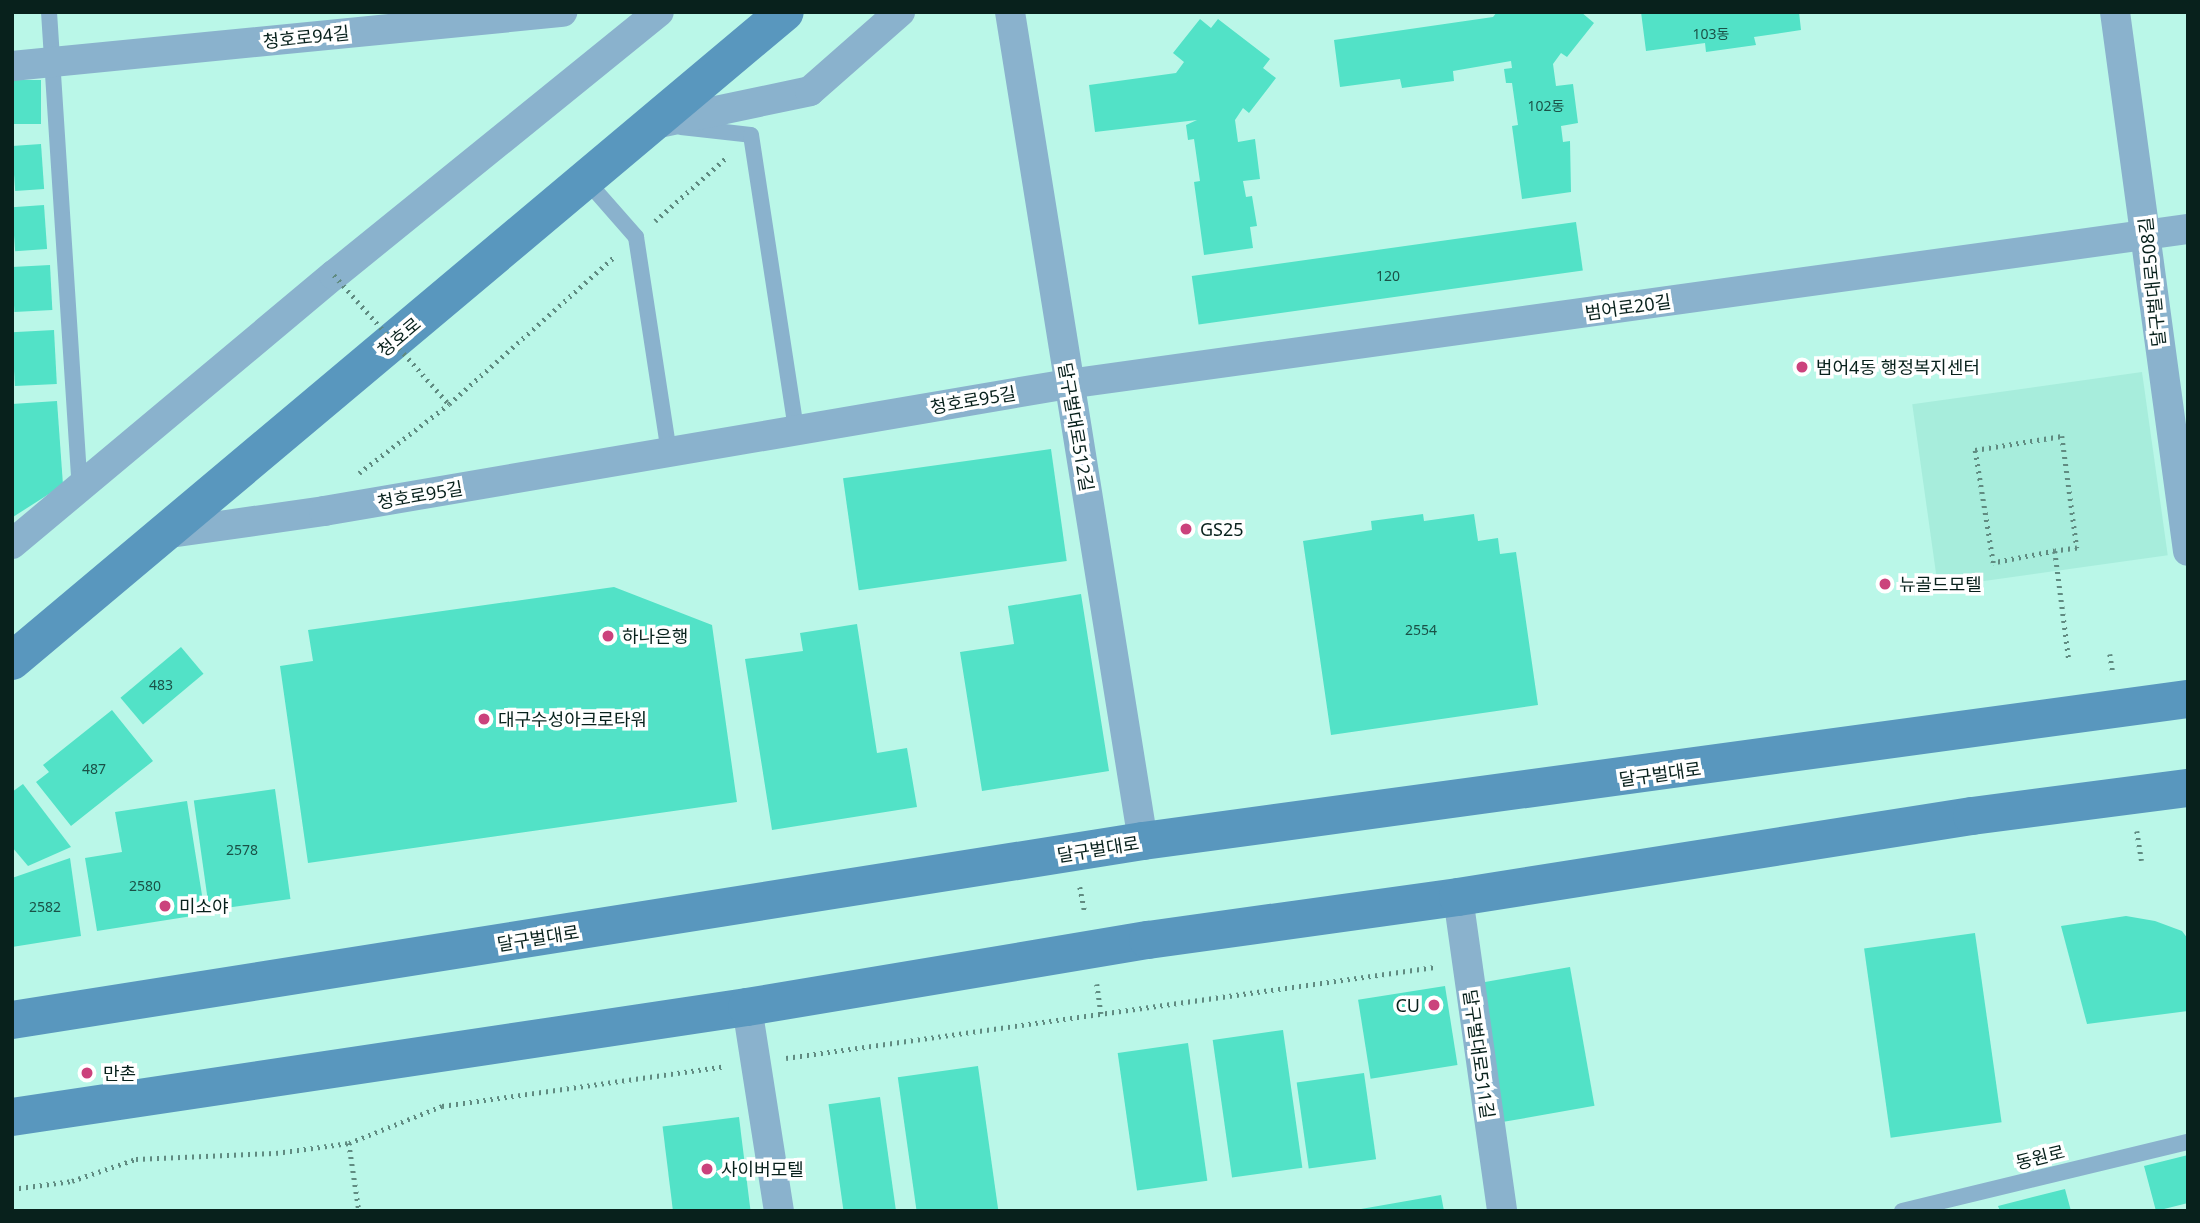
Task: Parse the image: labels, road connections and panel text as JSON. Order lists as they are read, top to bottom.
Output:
{
  "streets": {
    "main road": ["청호로", "달구벌대로"],
    "street": [
      "청호로94길",
      "달구벌대로508길",
      "범어로20길",
      "청호로95길",
      "달구벌대로512길",
      "달구벌대로511길"
    ],
    "lane": ["동원로"]
  },
  "crossings": [
    ["달구벌대로508길", "범어로20길"],
    ["범어로20길", "청호로95길"],
    ["범어로20길", "달구벌대로512길"],
    ["청호로", "청호로95길"],
    ["청호로95길", "달구벌대로512길"],
    ["달구벌대로512길", "달구벌대로"]
  ],
  "places": [
    "범어4동 행정복지센터",
    "GS25",
    "뉴골드모텔",
    "하나은행",
    "대구수성아크로타워",
    "미소야",
    "CU",
    "만촌",
    "사이버모텔"
  ],
  "house_numbers": [
    "103동",
    "102동",
    "120",
    "2554",
    "483",
    "487",
    "2578",
    "2580",
    "2582"
  ]
}
